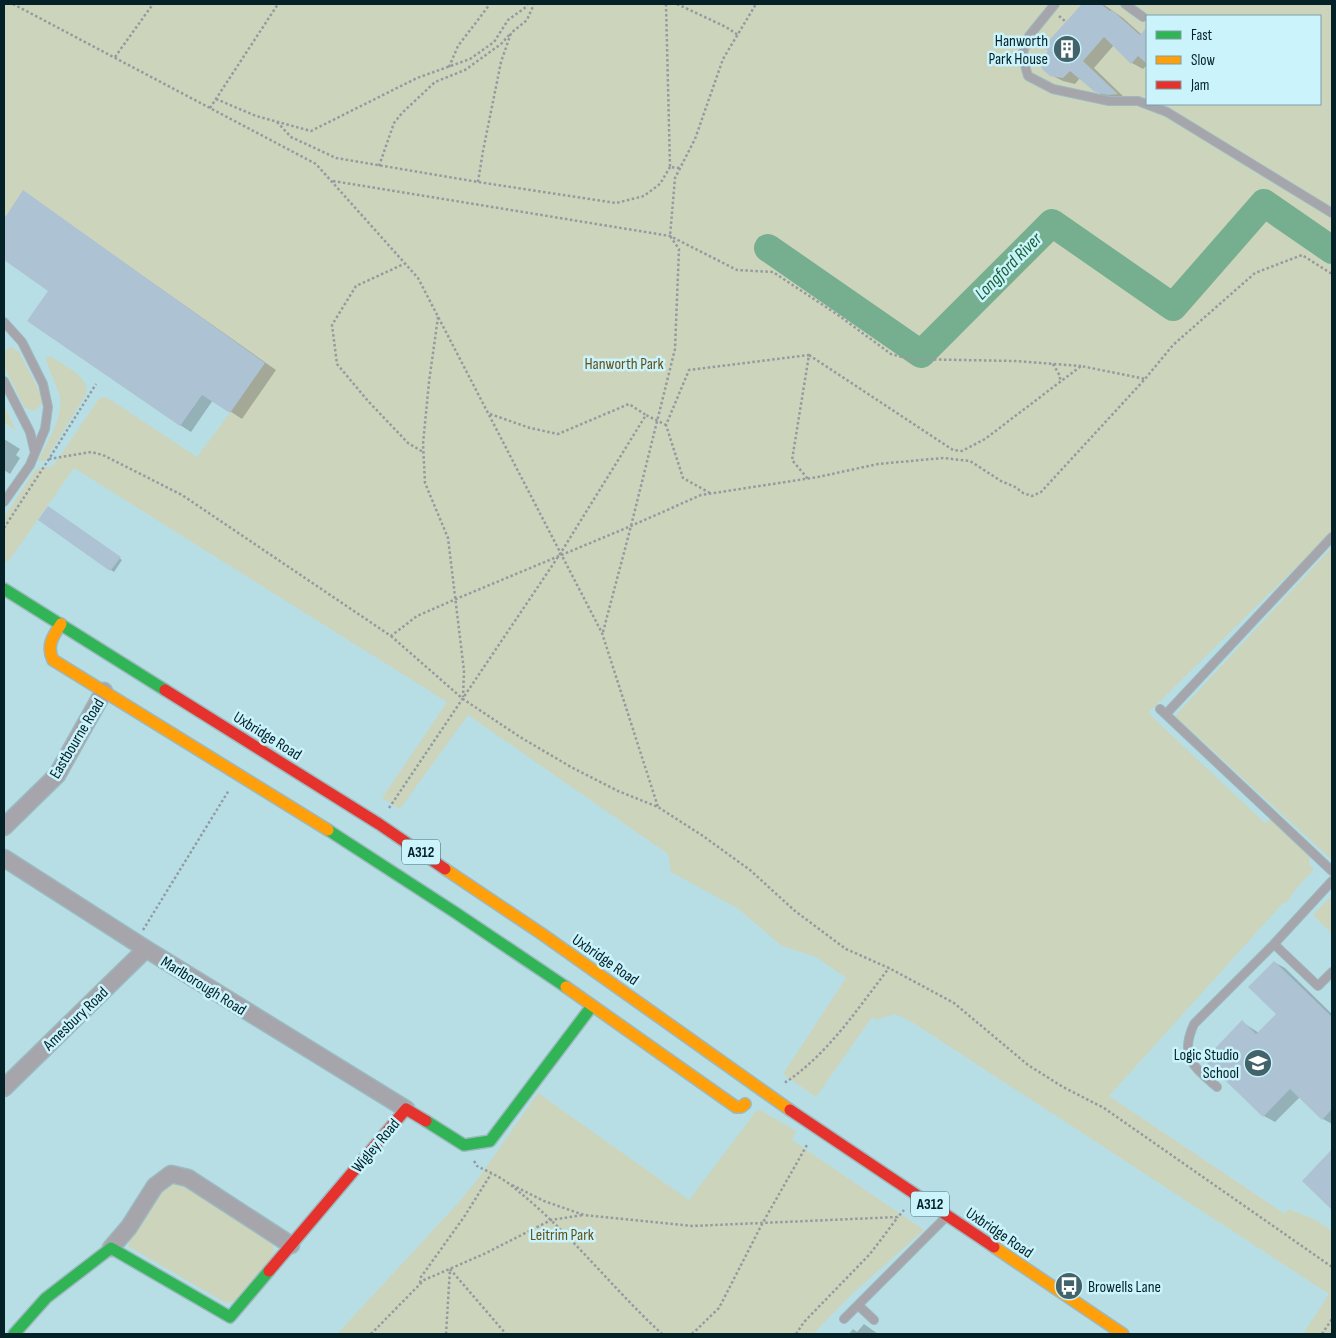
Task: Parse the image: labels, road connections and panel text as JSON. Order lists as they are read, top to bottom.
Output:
{
  "streets": {
    "street": [
      "Uxbridge Road",
      "Eastbourne Road",
      "A312",
      "Marlborough Road",
      "Amesbury Road",
      "Wigley Road"
    ]
  },
  "crossings": [
    ["Marlborough Road", "Amesbury Road"],
    ["Marlborough Road", "Wigley Road"]
  ],
  "water": ["Longford River"],
  "parks": ["Hanworth Park", "Leitrim Park"],
  "places": {
    "building": ["Hanworth Park House"],
    "school or university": ["Logic Studio School"],
    "bus stop": ["Browells Lane"]
  },
  "legend": ["Fast", "Slow", "Jam"]
}
